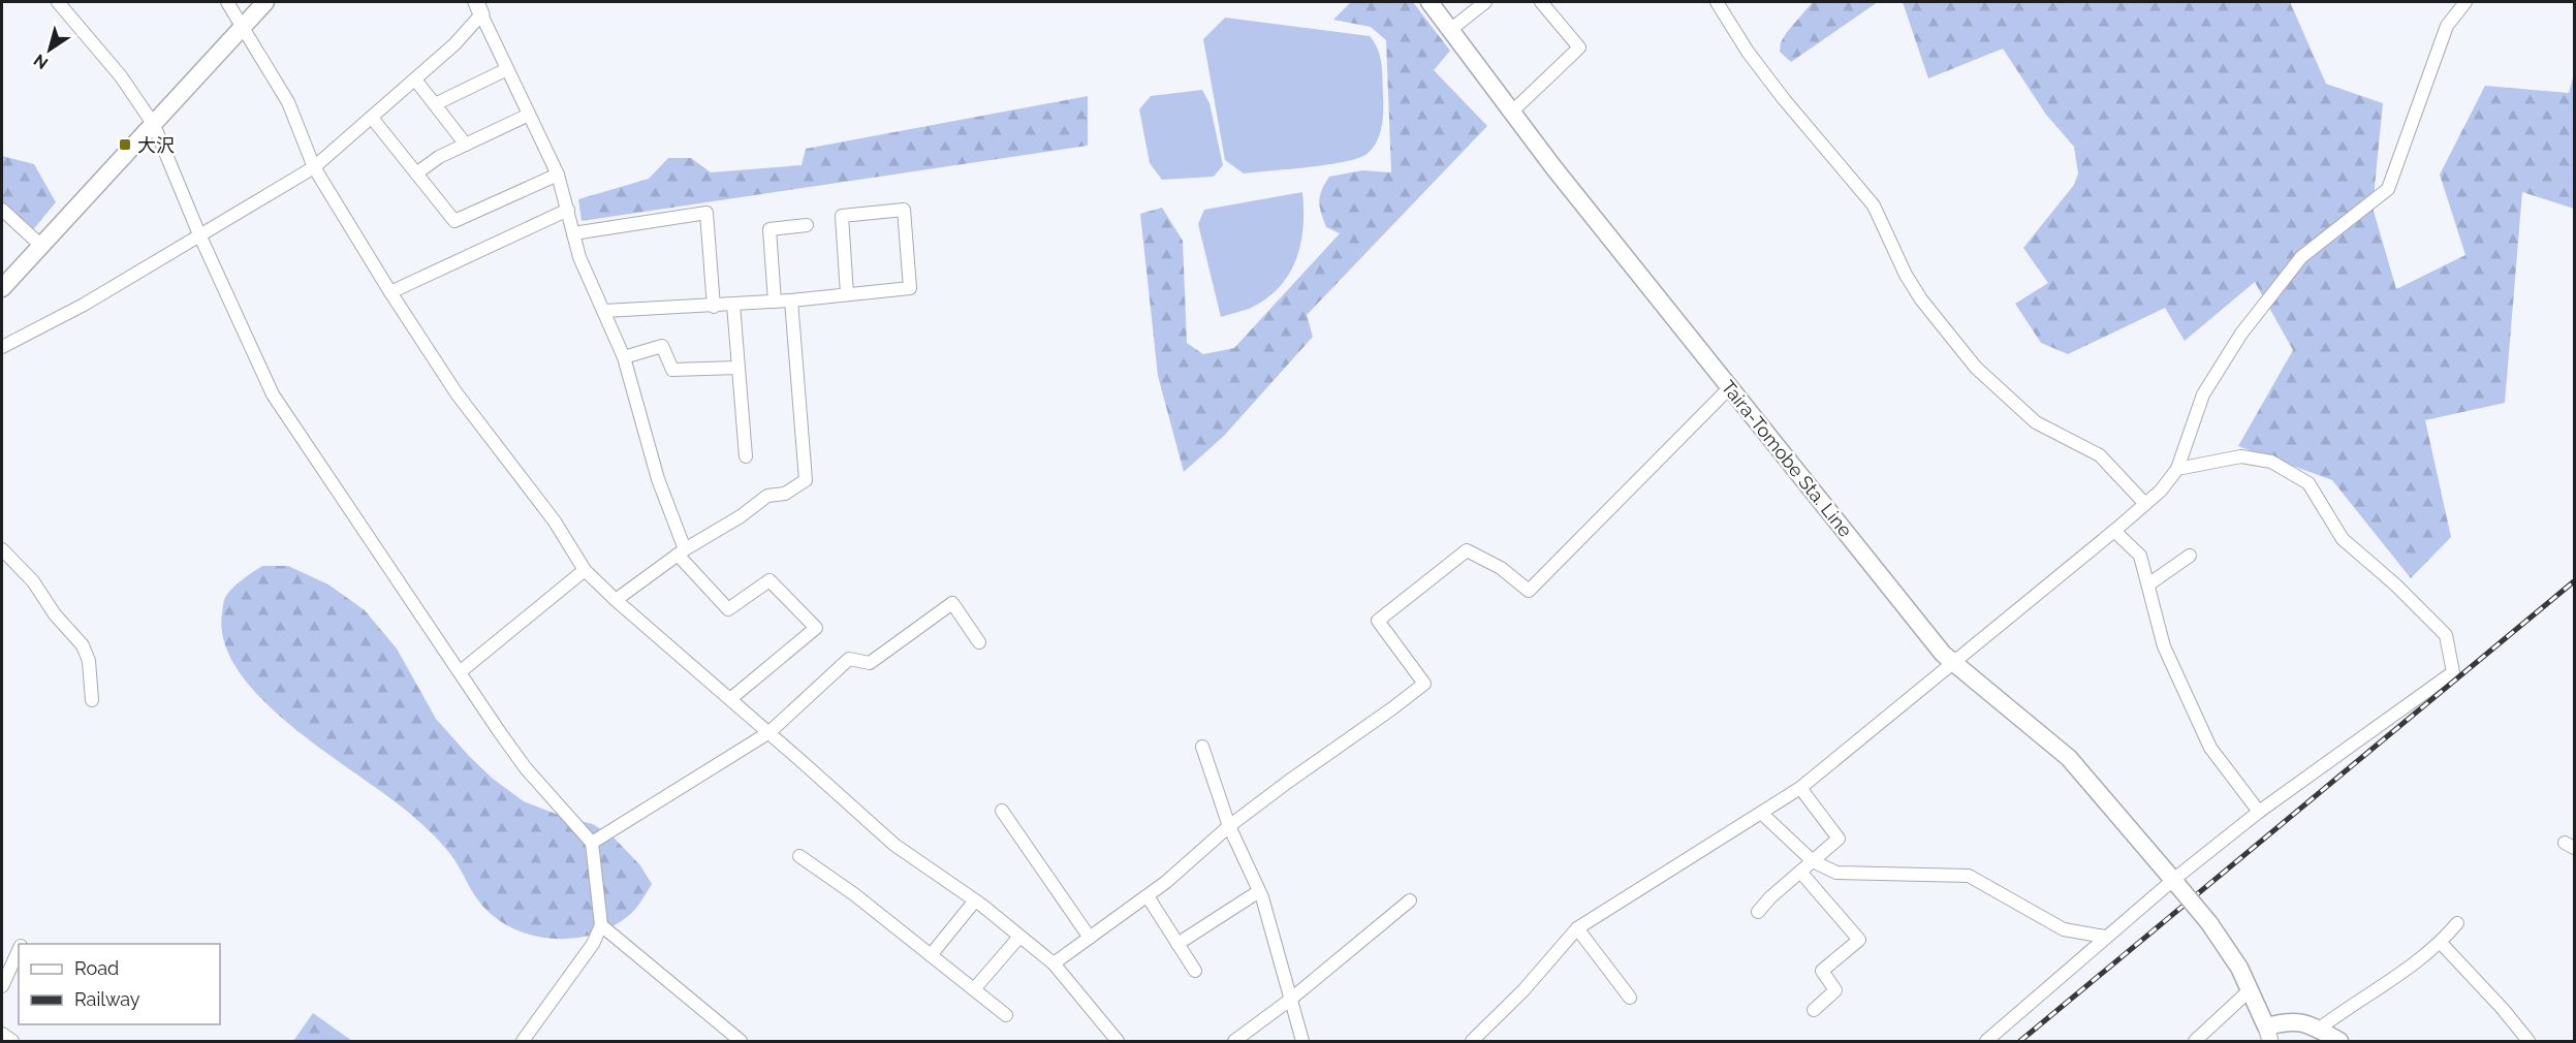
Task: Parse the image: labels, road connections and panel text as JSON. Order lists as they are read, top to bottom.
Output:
{
  "streets": {
    "main road": ["Taira-Tomobe Sta. Line"]
  },
  "places": {
    "transit": ["大沢"]
  },
  "legend": ["Road", "Railway"],
  "north": "bottom left"
}
